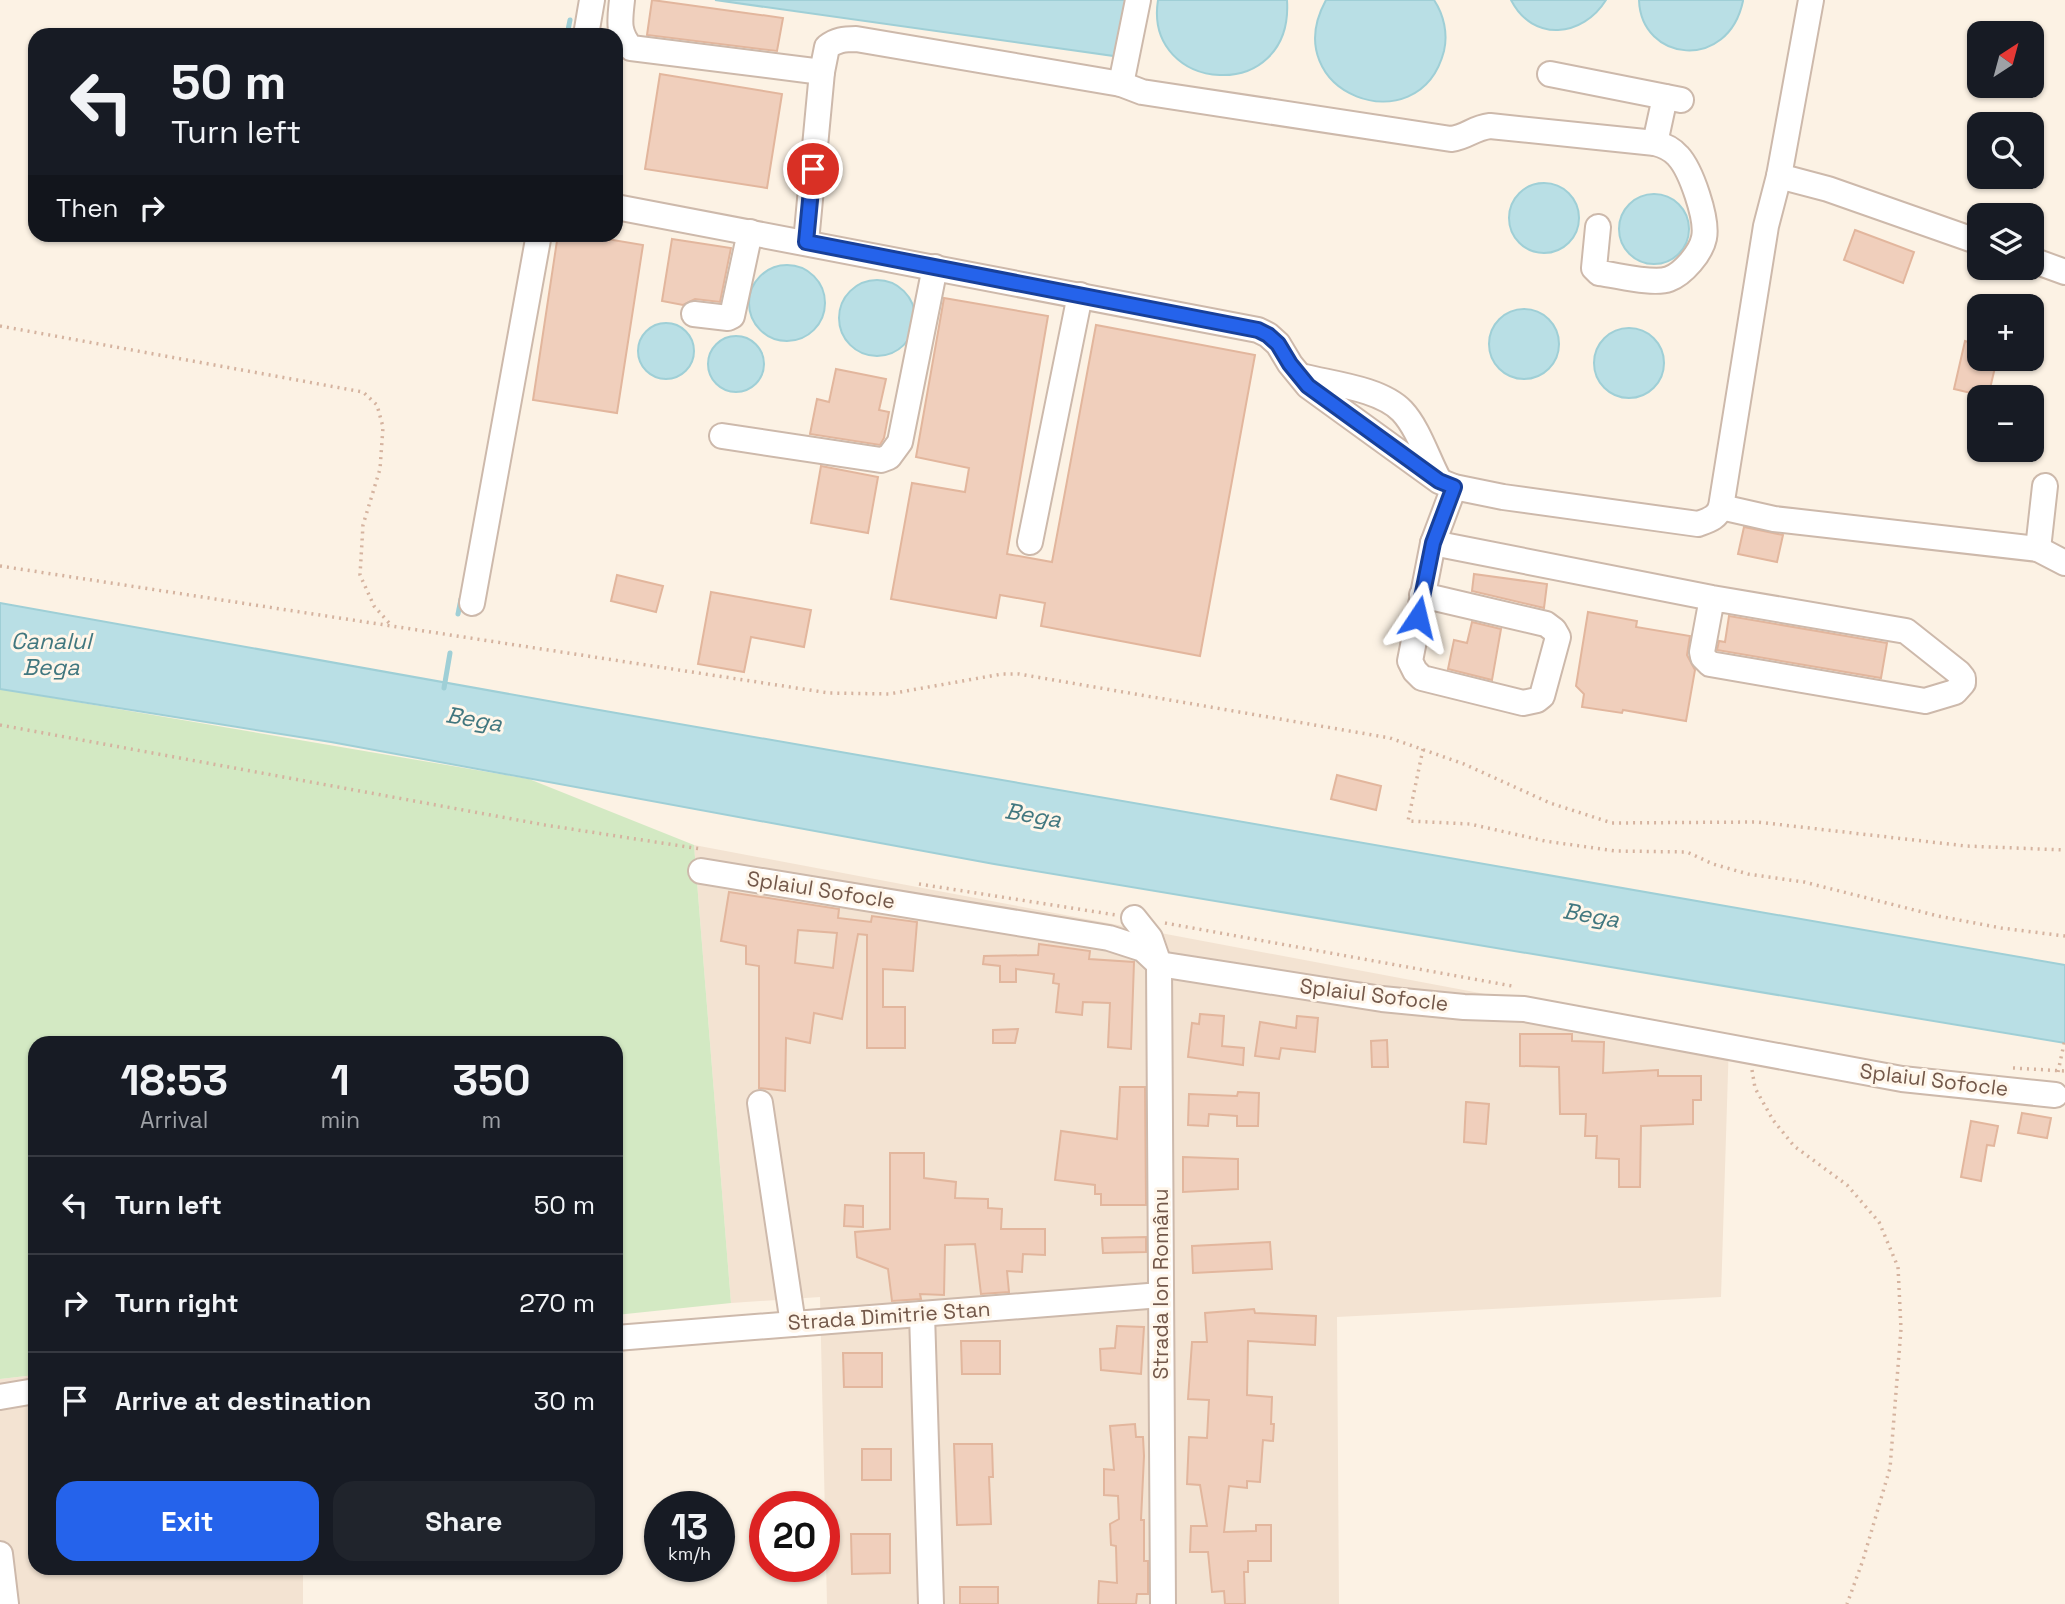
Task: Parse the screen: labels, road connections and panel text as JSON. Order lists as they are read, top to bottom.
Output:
{
  "streets": {
    "street": ["Splaiul Sofocle", "Strada Ion Românu", "Strada Dimitrie Stan"]
  },
  "crossings": [
    ["Splaiul Sofocle", "Strada Ion Românu"],
    ["Strada Ion Românu", "Strada Dimitrie Stan"]
  ],
  "water": ["Canalul Bega", "Bega"],
  "north": "top right",
  "page": {
    "map_buttons": ["+", "−"],
    "turn": ["50 m", "Turn left"],
    "then": "Then",
    "eta": [
      "18:53",
      "Arrival",
      "1",
      "min",
      "350",
      "m"
    ],
    "list": [
      {
        "name": "Turn left",
        "value": "50 m"
      },
      {
        "name": "Turn right",
        "value": "270 m"
      },
      {
        "name": "Arrive at destination",
        "value": "30 m"
      }
    ],
    "buttons": ["Exit", "Share"],
    "speed": "13 km/h",
    "limit": "20"
  }
}
